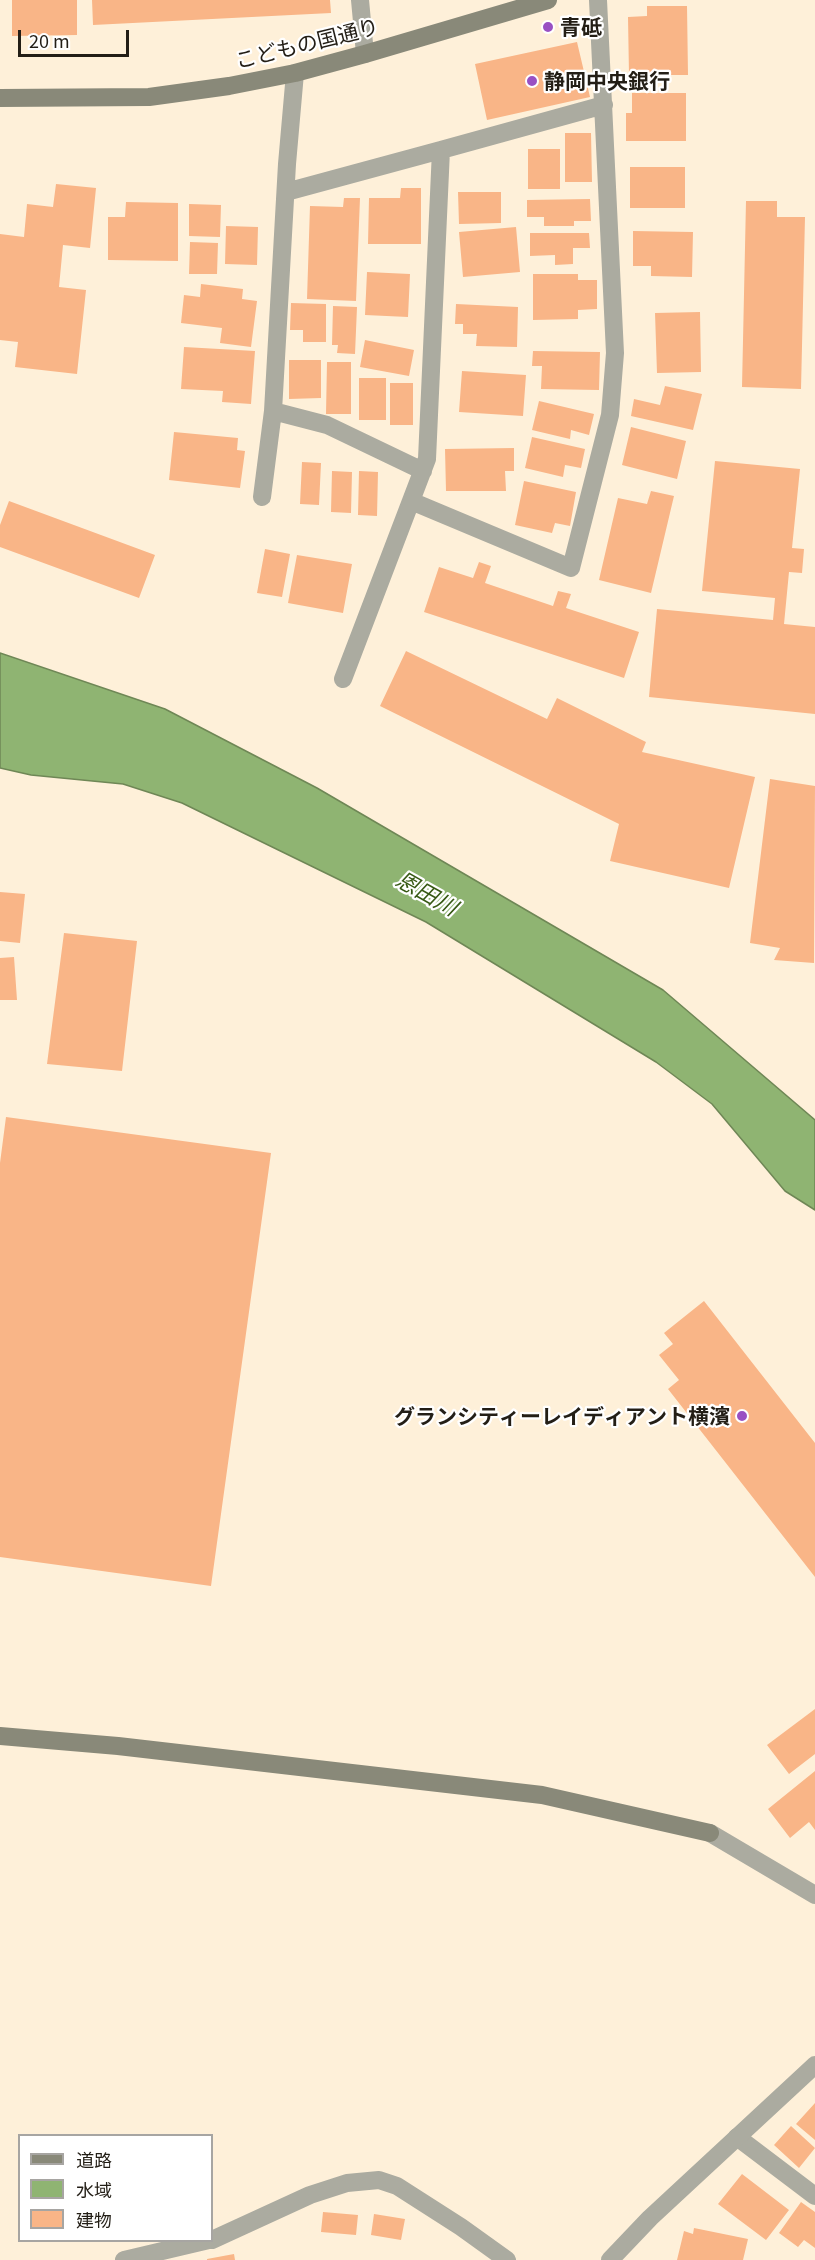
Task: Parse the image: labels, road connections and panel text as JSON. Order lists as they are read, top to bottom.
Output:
{
  "streets": {
    "street": ["こどもの国通り"]
  },
  "water": ["恩田川"],
  "places": ["青砥", "静岡中央銀行", "グランシティーレイディアント横濱"],
  "legend": ["道路", "水域", "建物"],
  "scale_bar": "20 m"
}
